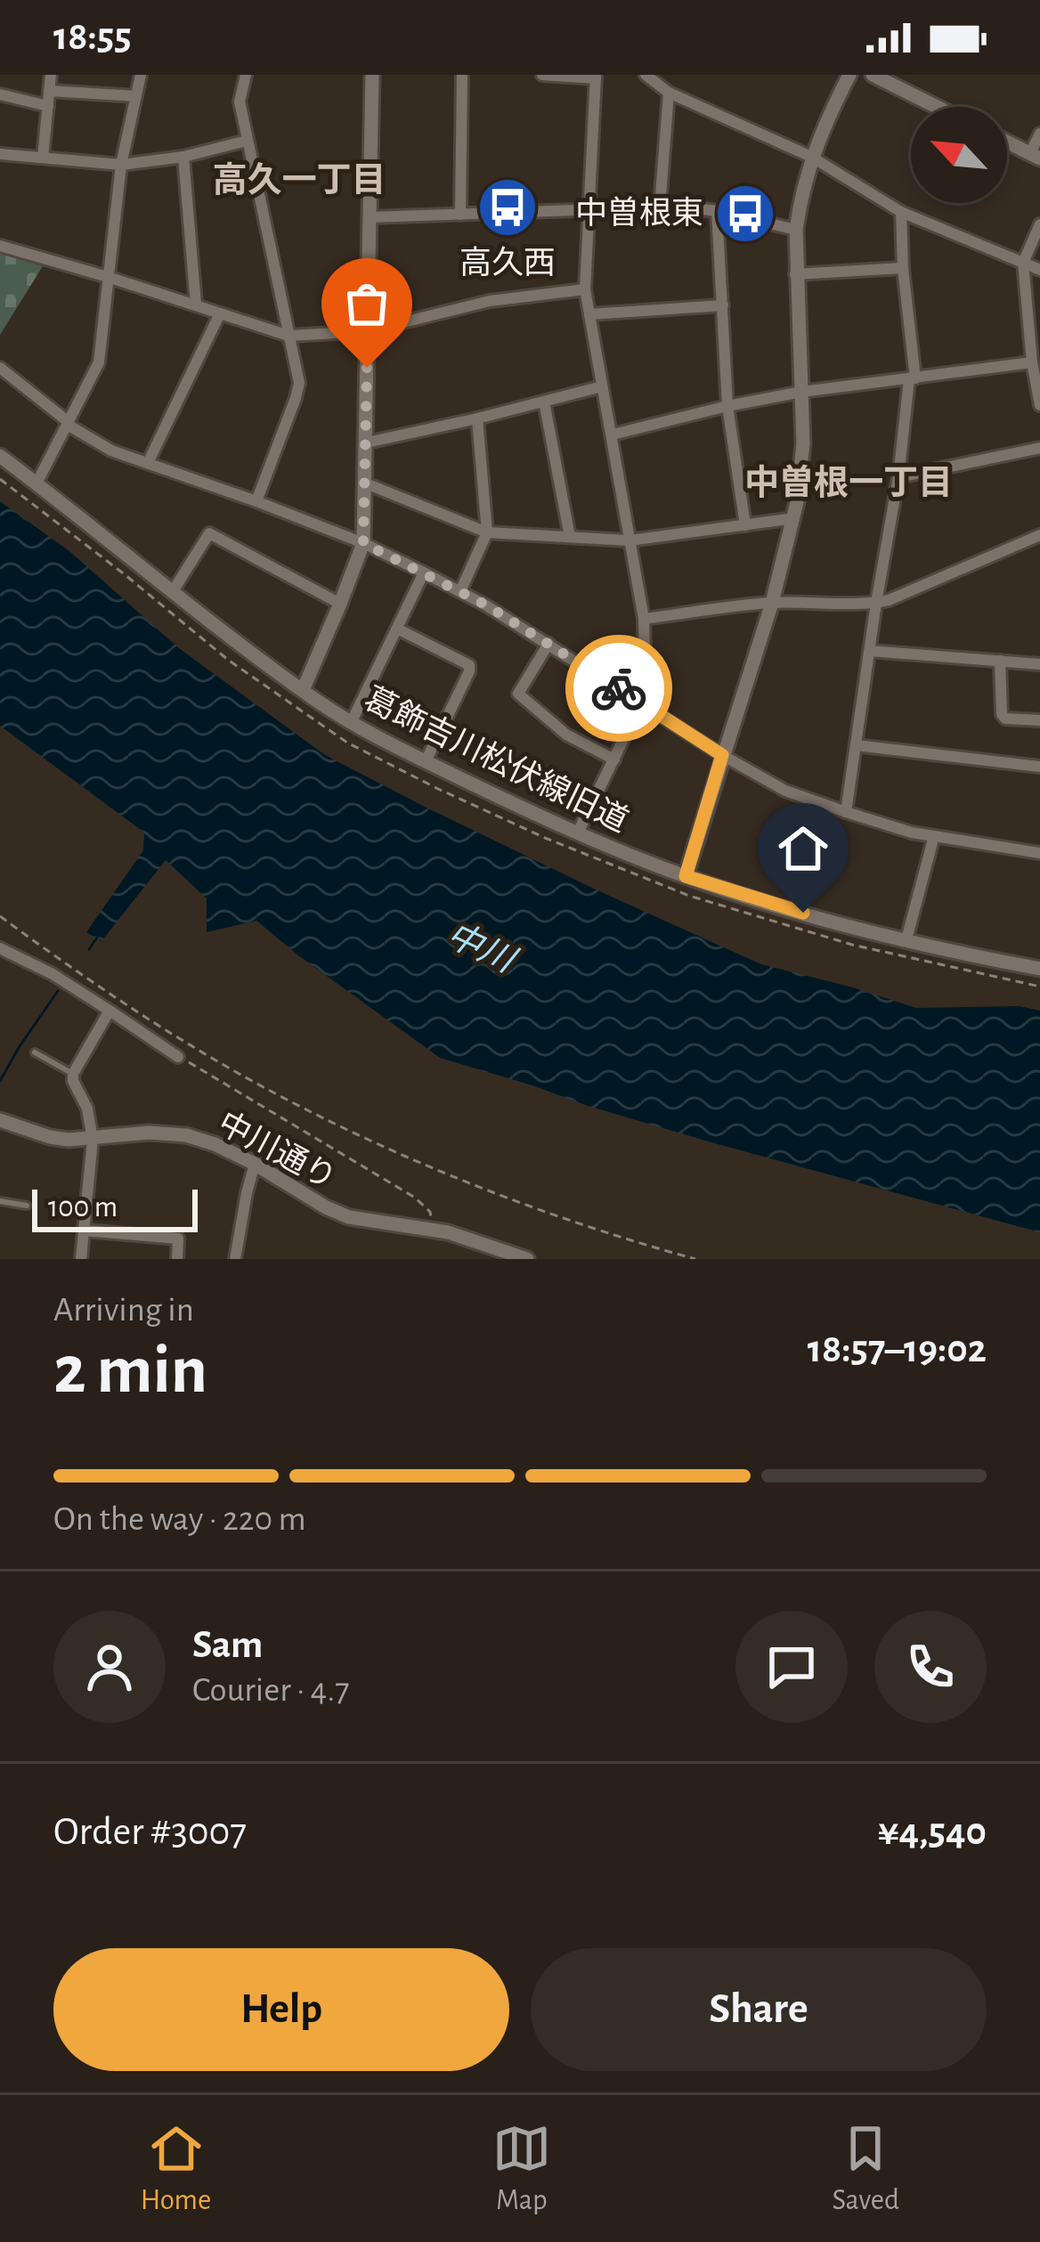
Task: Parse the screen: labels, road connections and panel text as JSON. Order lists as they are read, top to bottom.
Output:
{
  "streets": {
    "street": ["葛飾吉川松伏線旧道", "中川通り"]
  },
  "districts": ["高久一丁目", "中曽根一丁目"],
  "water": ["中川"],
  "places": {
    "bus stop": ["高久西", "中曽根東"]
  },
  "scale_bar": "100 m",
  "north": "top left",
  "page": {
    "status": "18:55",
    "scale": "100 m",
    "heading": ["2 min", "Arriving in", "18:57–19:02"],
    "panel": [
      "Sam",
      "Courier · 4.7",
      "Order #3007",
      "¥4,540"
    ],
    "bar": "On the way · 220 m",
    "buttons": ["Help", "Share"],
    "tabs": ["Home", "Map", "Saved"]
  }
}
